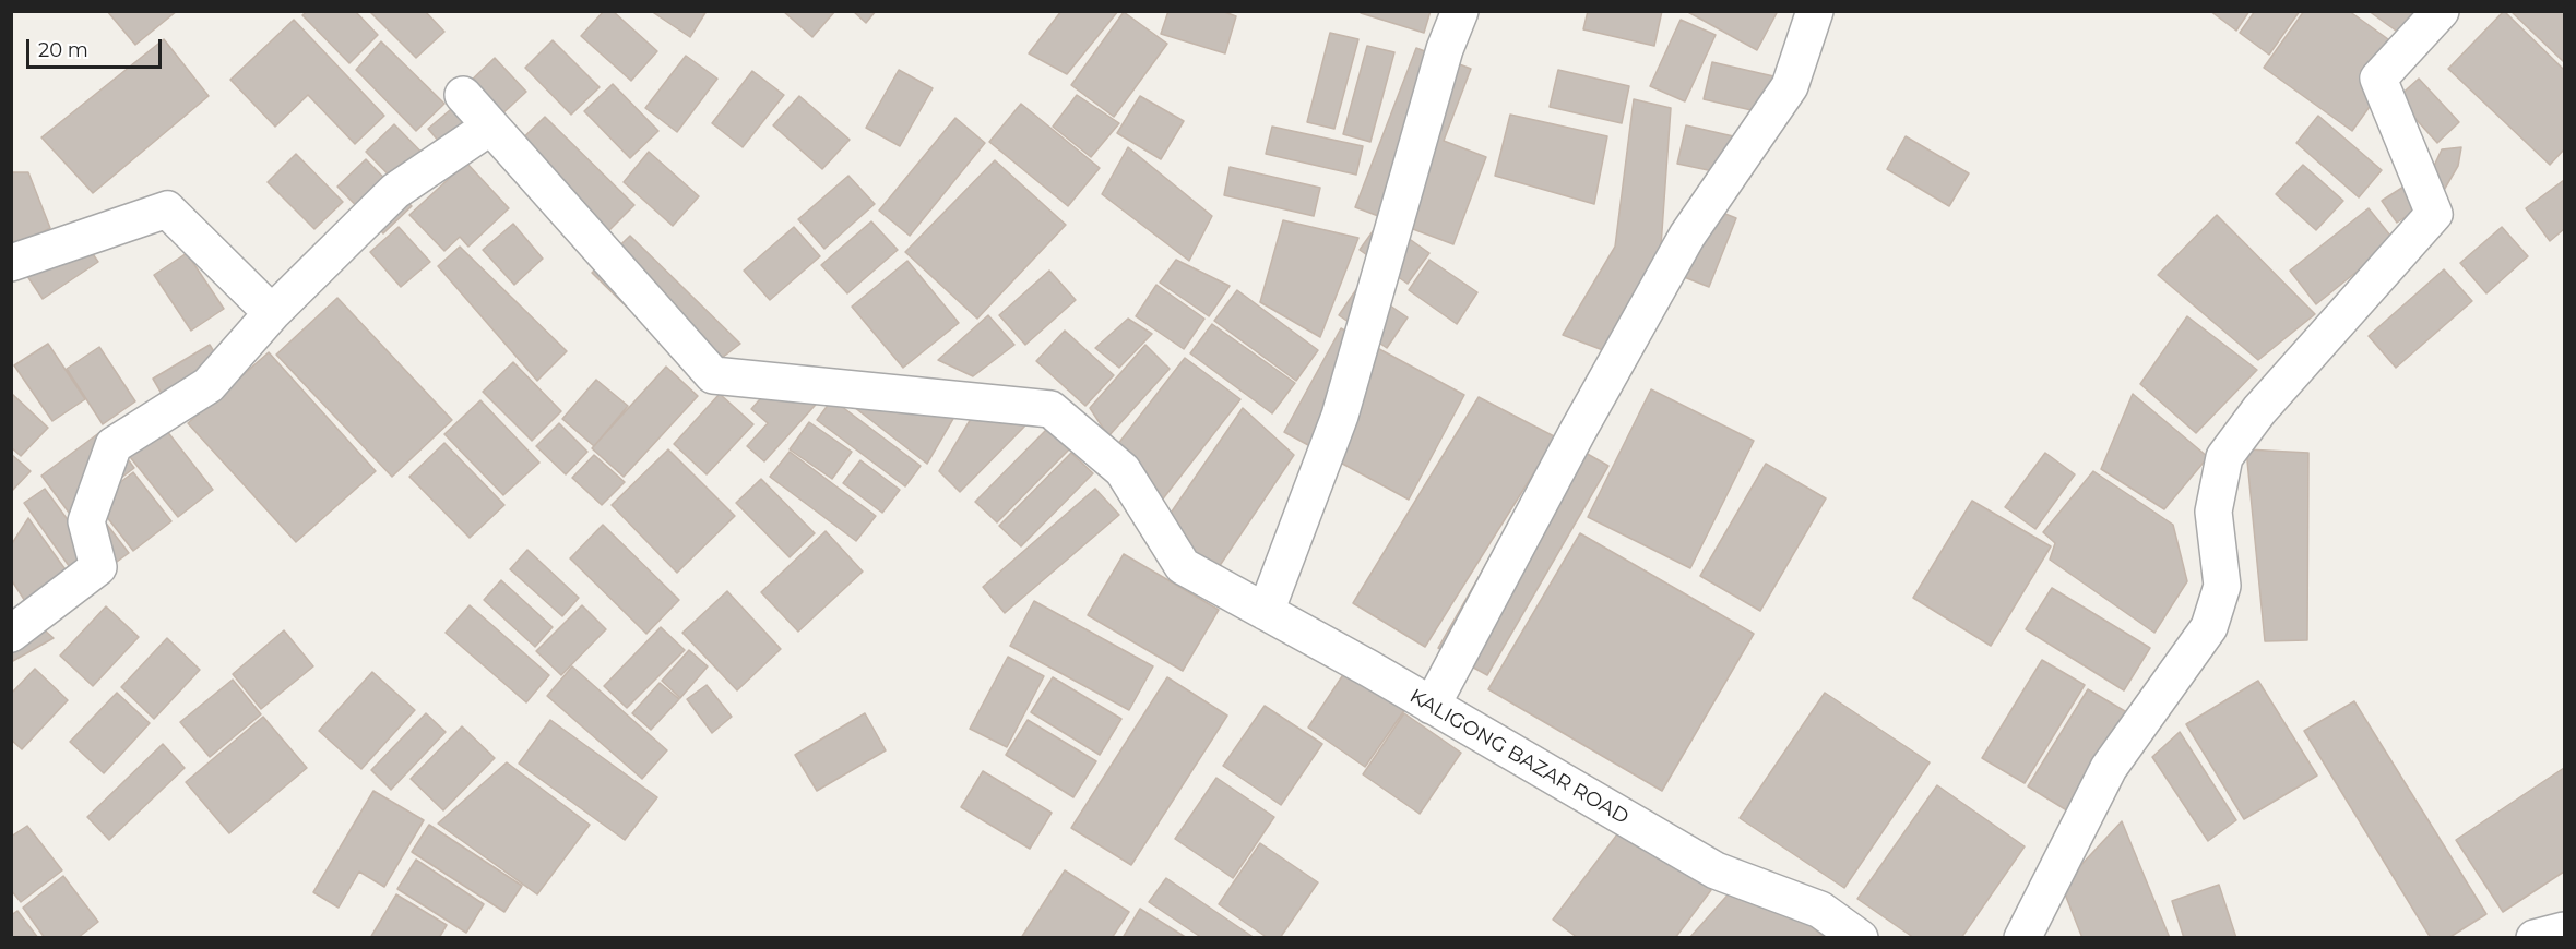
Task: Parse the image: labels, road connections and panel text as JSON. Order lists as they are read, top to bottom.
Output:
{
  "streets": {
    "street": ["KALIGONG BAZAR ROAD"]
  },
  "scale_bar": "20 m"
}
